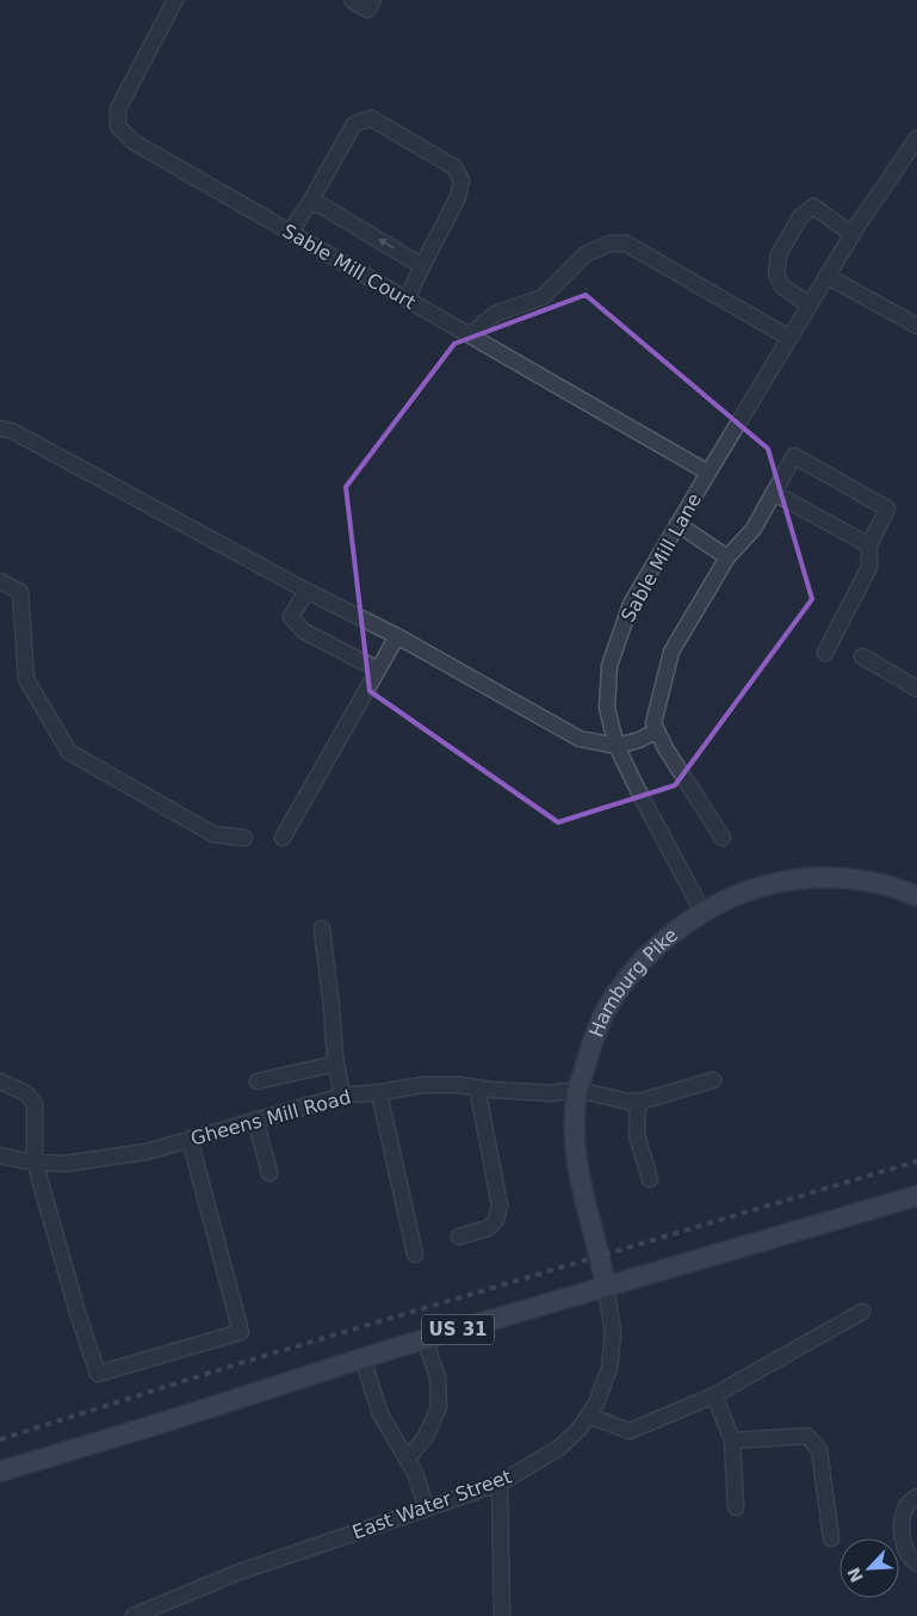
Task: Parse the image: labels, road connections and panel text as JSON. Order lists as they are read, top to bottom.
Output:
{
  "streets": {
    "main road": ["Hamburg Pike", "US 31"],
    "street": [
      "Sable Mill Court",
      "Sable Mill Lane",
      "Gheens Mill Road",
      "East Water Street"
    ]
  },
  "crossings": [
    ["Sable Mill Court", "Sable Mill Lane"],
    ["Sable Mill Lane", "Hamburg Pike"],
    ["Hamburg Pike", "Gheens Mill Road"],
    ["Hamburg Pike", "US 31"],
    ["Hamburg Pike", "East Water Street"],
    ["US 31", "East Water Street"]
  ],
  "north": "bottom left"
}
